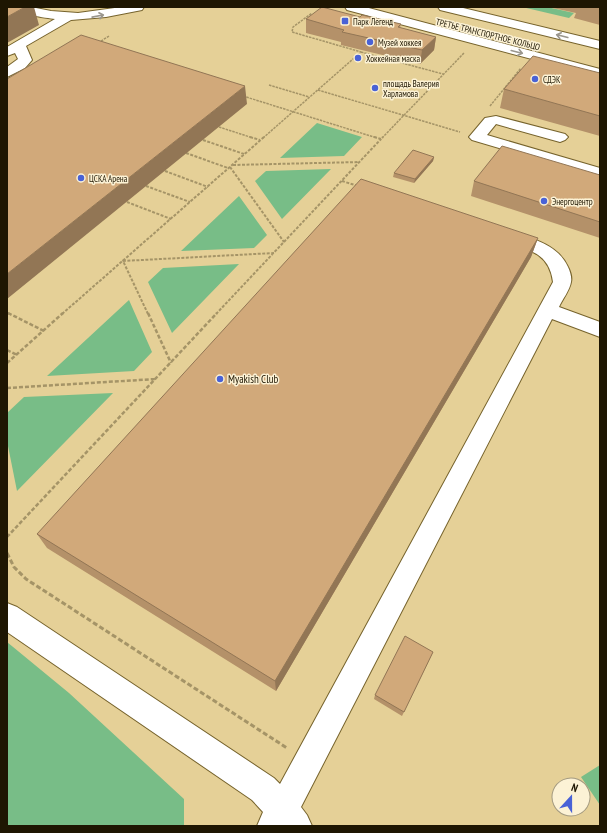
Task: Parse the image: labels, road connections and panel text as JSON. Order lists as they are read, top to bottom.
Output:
{
  "streets": {
    "main road": ["ТРЕТЬЕ ТРАНСПОРТНОЕ КОЛЬЦО"]
  },
  "places": {
    "transit": ["Парк Легенд"],
    "other": [
      "Музей хоккея",
      "Хоккейная маска",
      "СДЭК",
      "площадь Валерия Харламова",
      "ЦСКА Арена",
      "Энергоцентр",
      "Myakish Club"
    ]
  },
  "north": "top"
}
